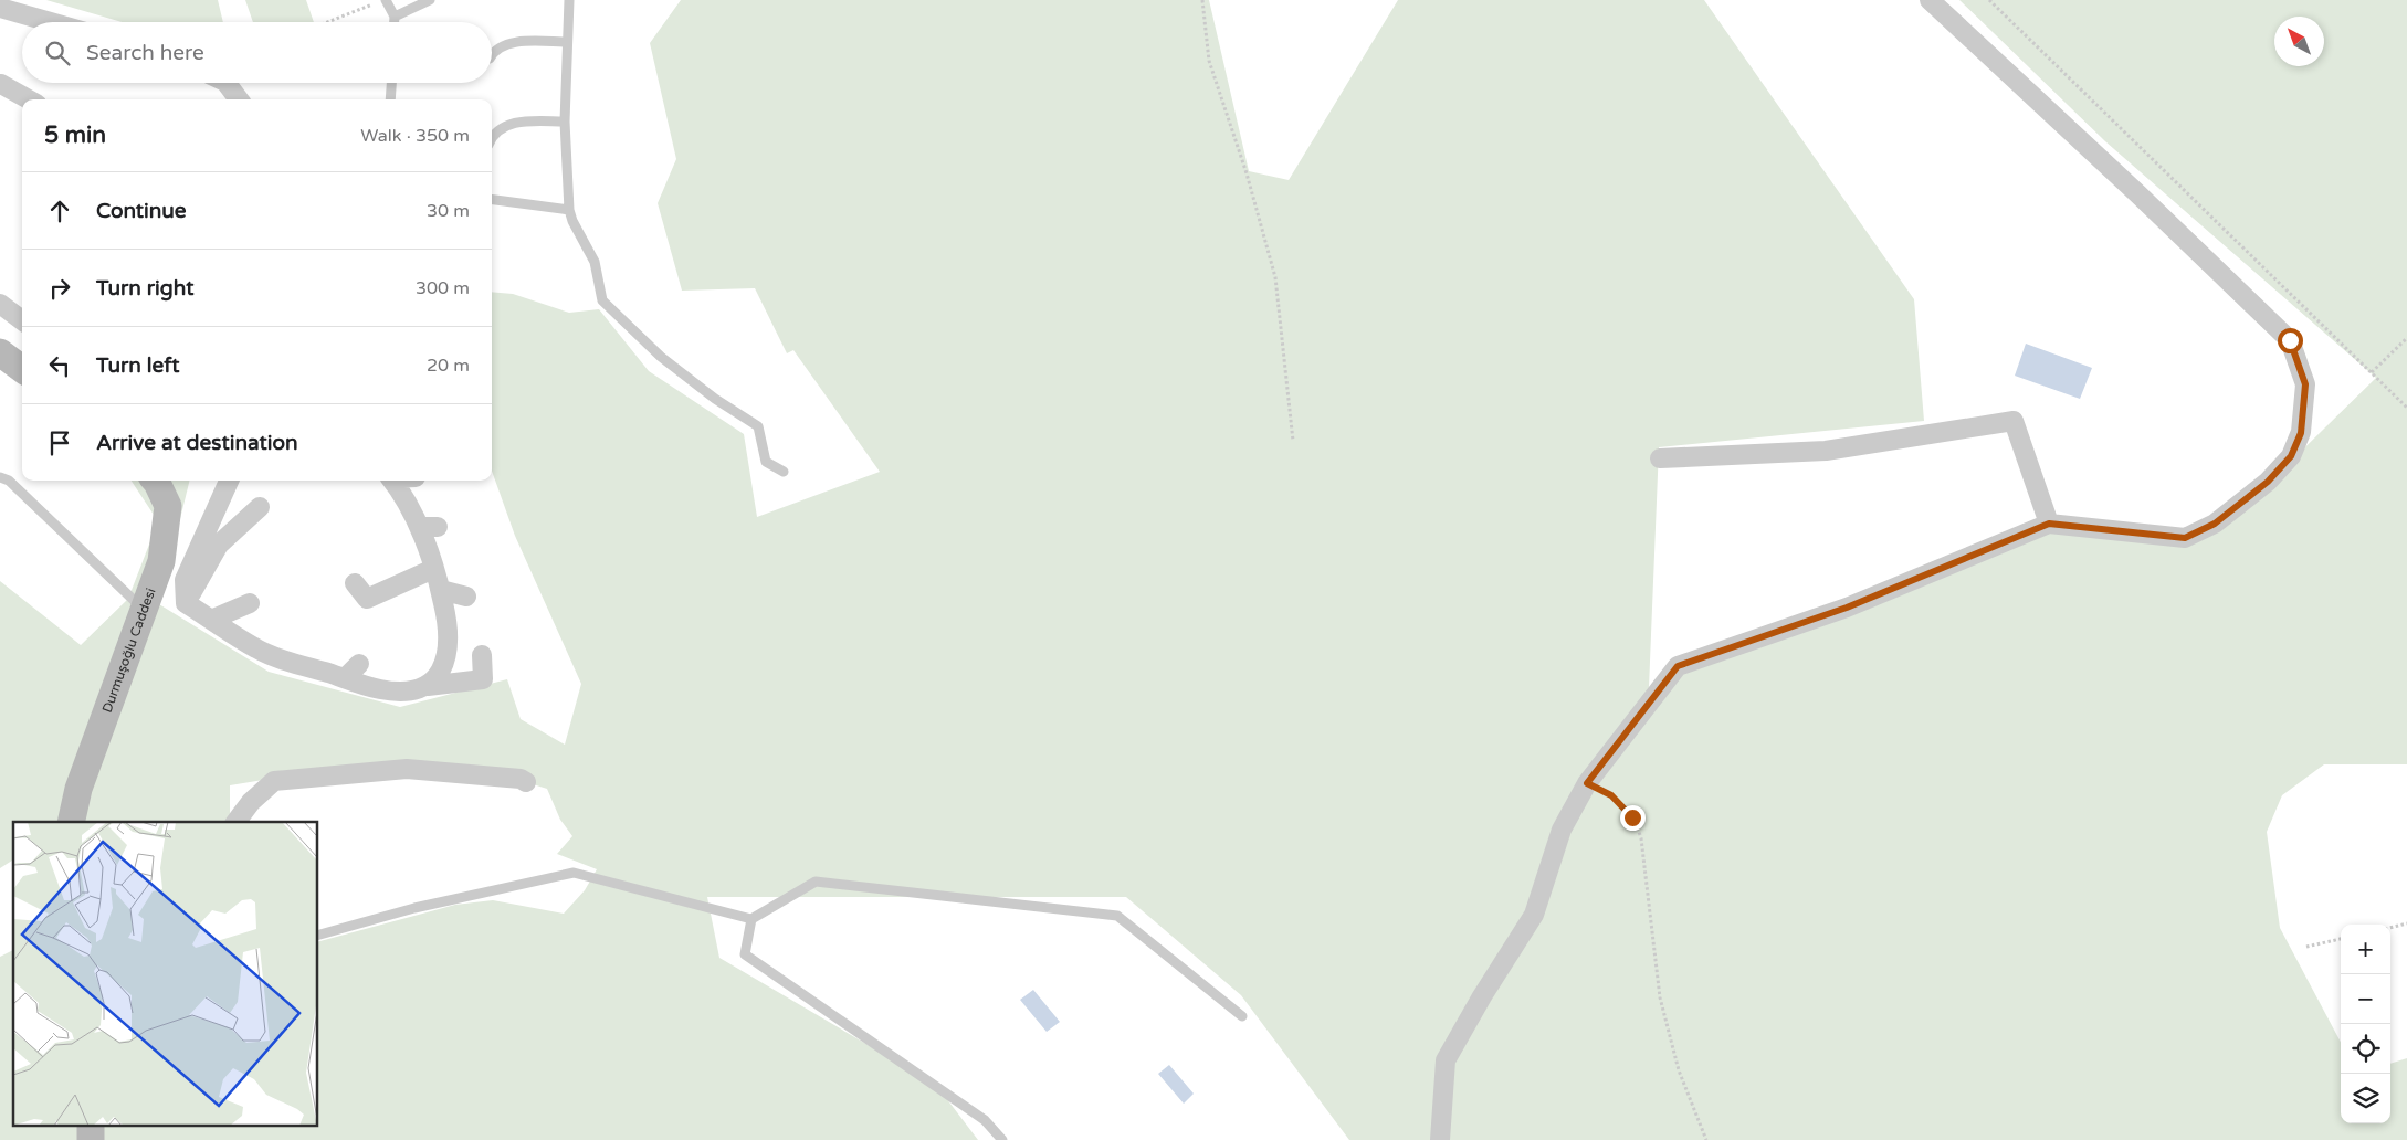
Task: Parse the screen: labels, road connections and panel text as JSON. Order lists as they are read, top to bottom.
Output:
{
  "streets": {
    "street": ["Durmuşoğlu Caddesi"]
  },
  "north": "top left",
  "page": {
    "search": "Search here",
    "heading": ["5 min", "Walk · 350 m"],
    "list": [
      ["Continue", "30 m"],
      ["Turn right", "300 m"],
      ["Turn left", "20 m"],
      "Arrive at destination"
    ],
    "map_buttons": ["+", "−"]
  }
}
